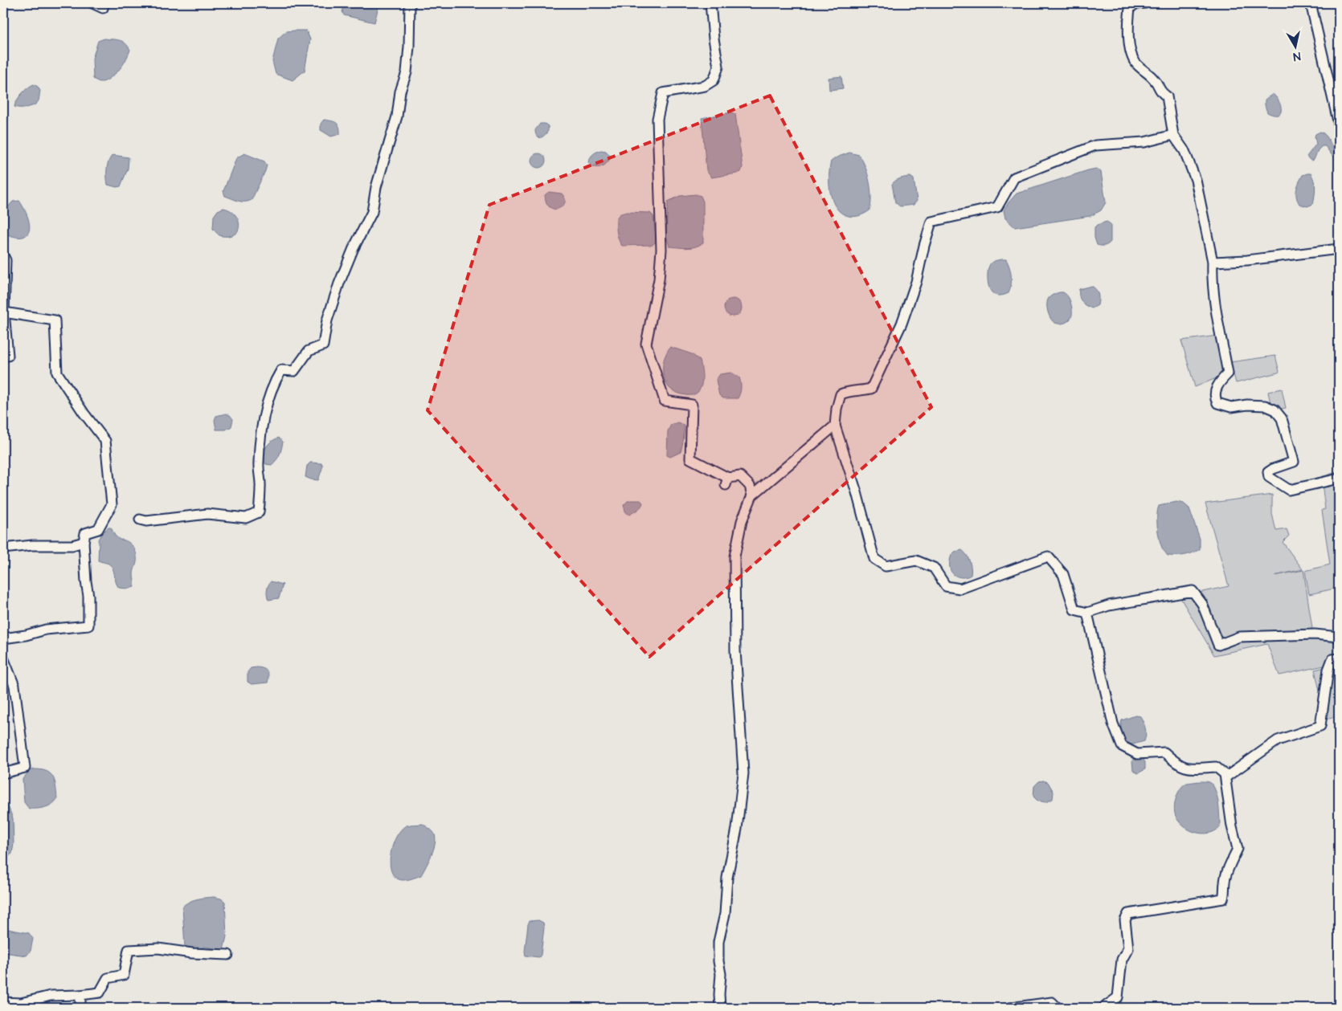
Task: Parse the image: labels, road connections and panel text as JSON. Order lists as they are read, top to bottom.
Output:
{
  "north": "bottom"
}
